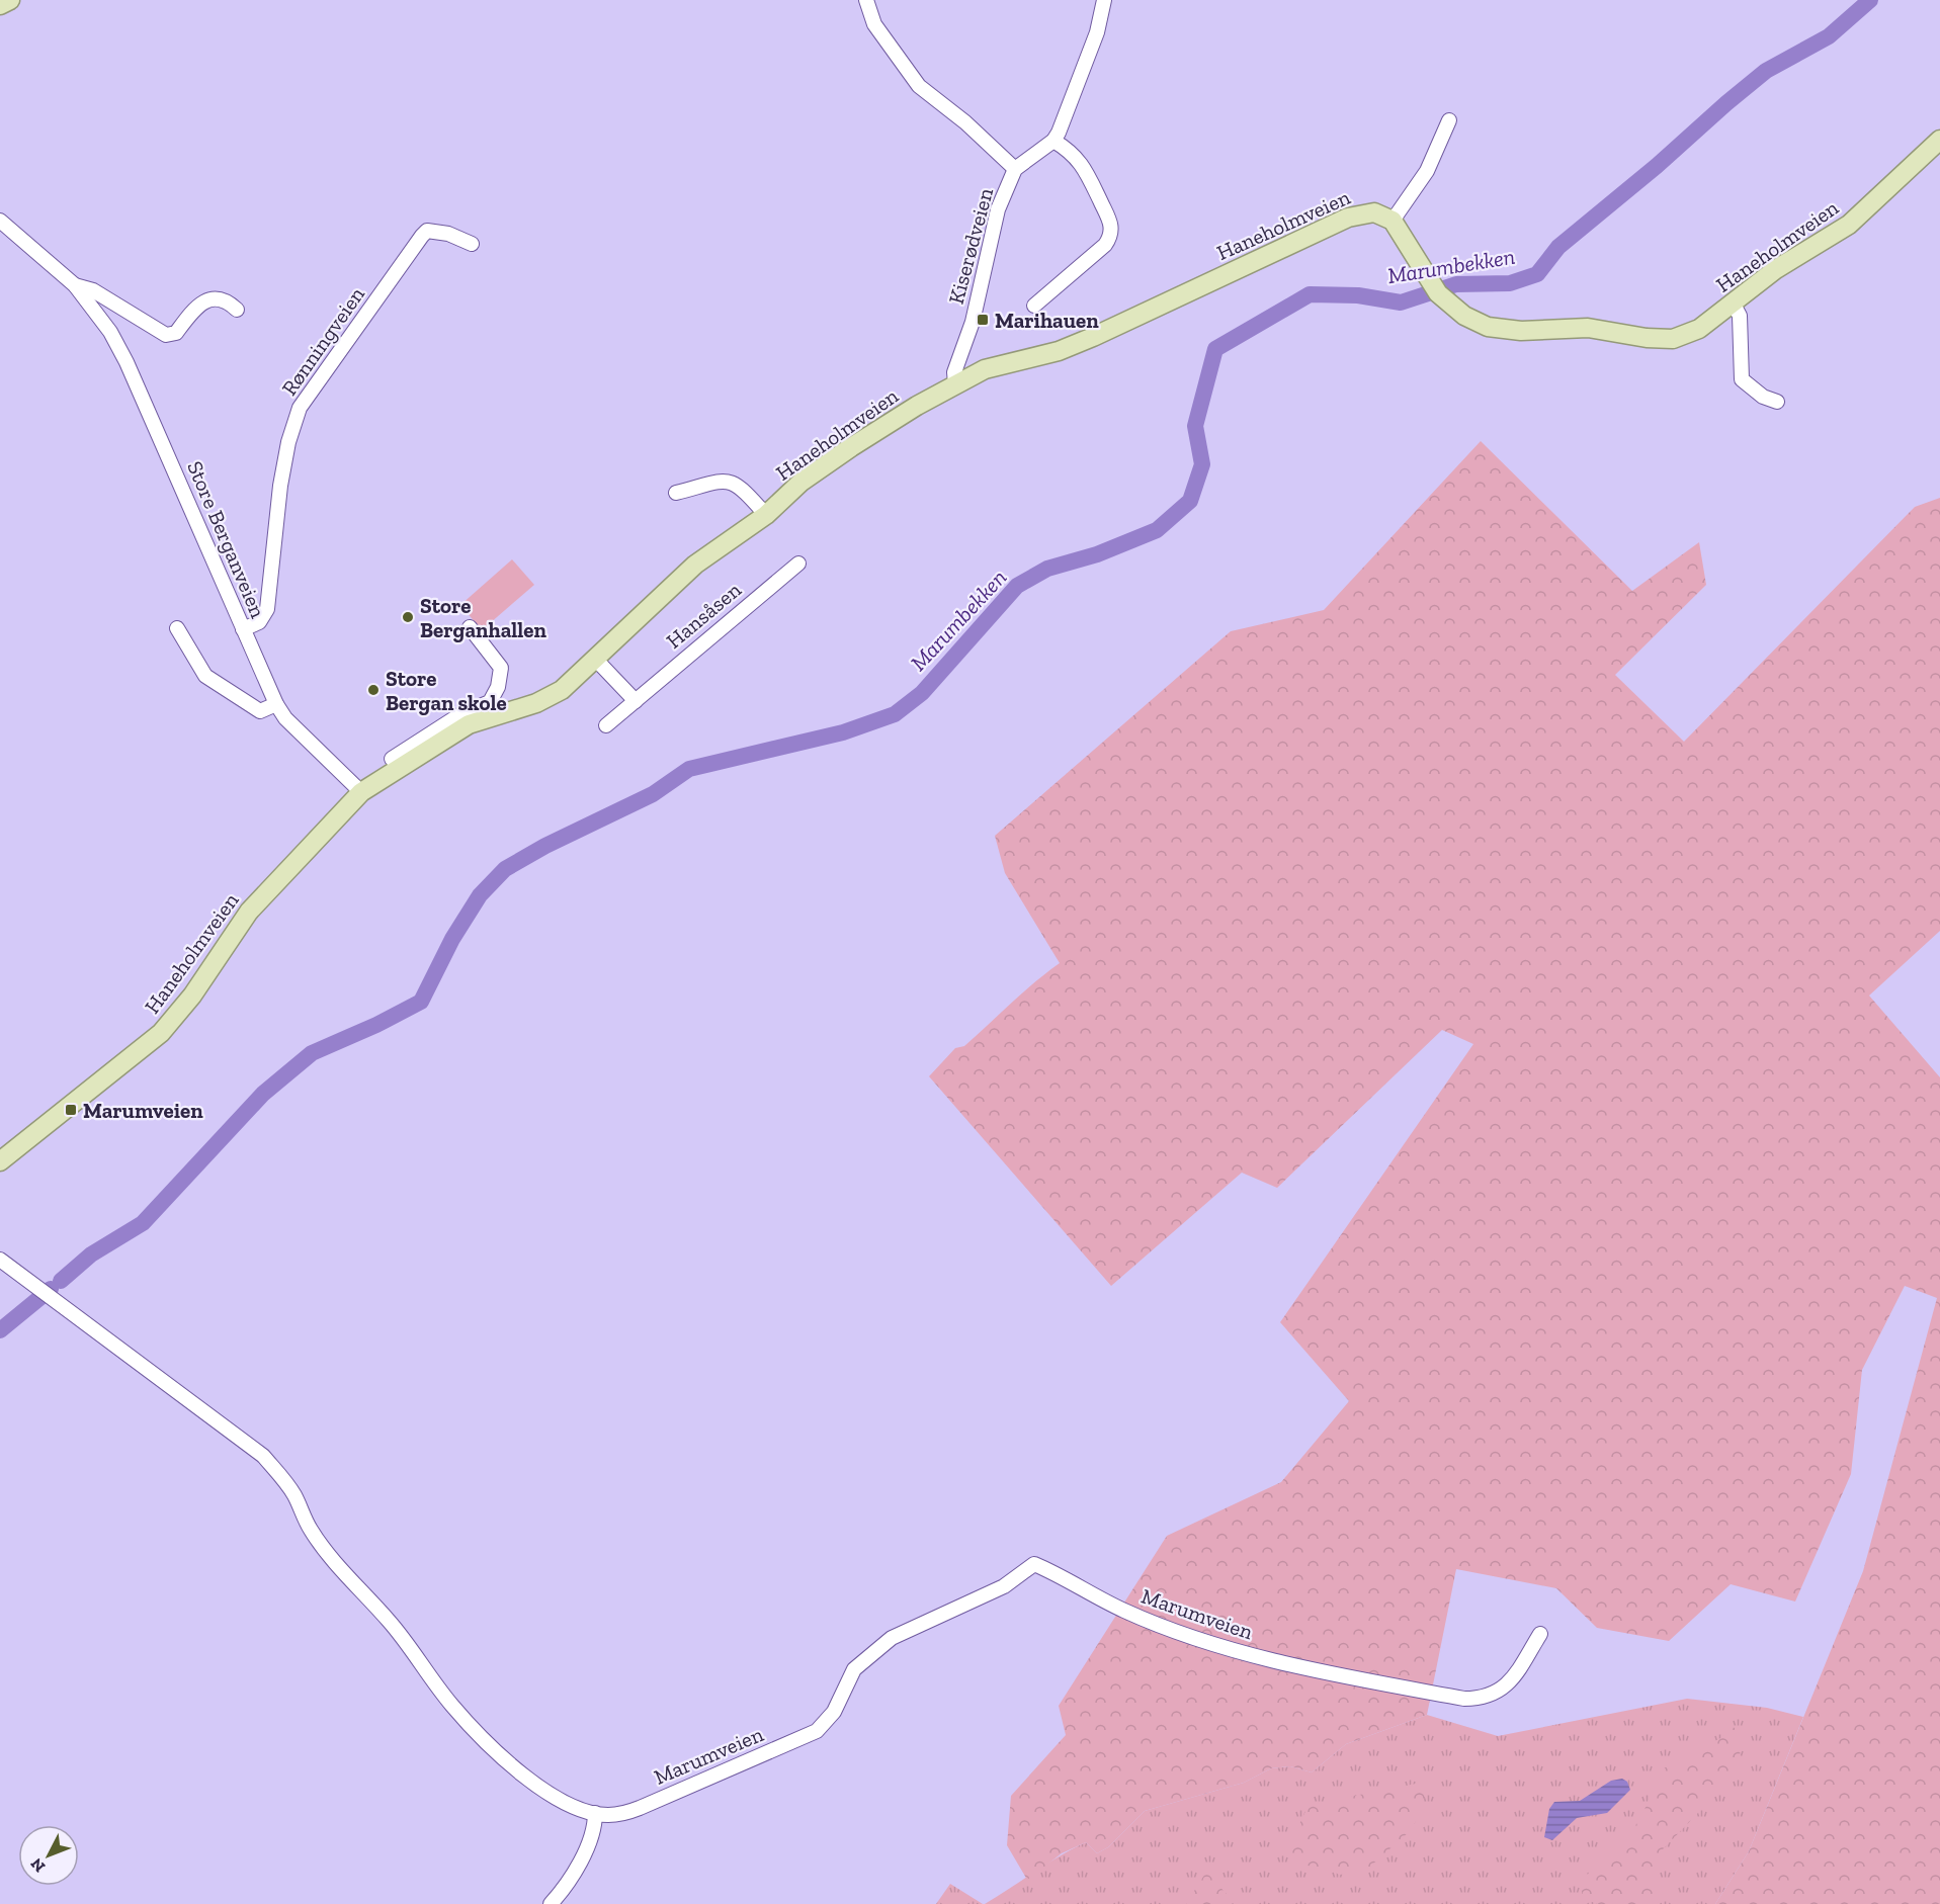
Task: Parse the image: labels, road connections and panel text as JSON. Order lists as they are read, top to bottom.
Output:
{
  "streets": {
    "main road": ["Haneholmveien"],
    "street": [
      "Kiserødveien",
      "Rønningveien",
      "Store Berganveien",
      "Hansåsen",
      "Marumveien"
    ]
  },
  "crossings": [
    ["Haneholmveien", "Kiserødveien"],
    ["Haneholmveien", "Store Berganveien"],
    ["Rønningveien", "Store Berganveien"]
  ],
  "water": ["Marumbekken"],
  "places": {
    "transit": ["Marihauen", "Marumveien"],
    "other": ["Store Berganhallen", "Store Bergan skole"]
  },
  "north": "bottom left"
}
